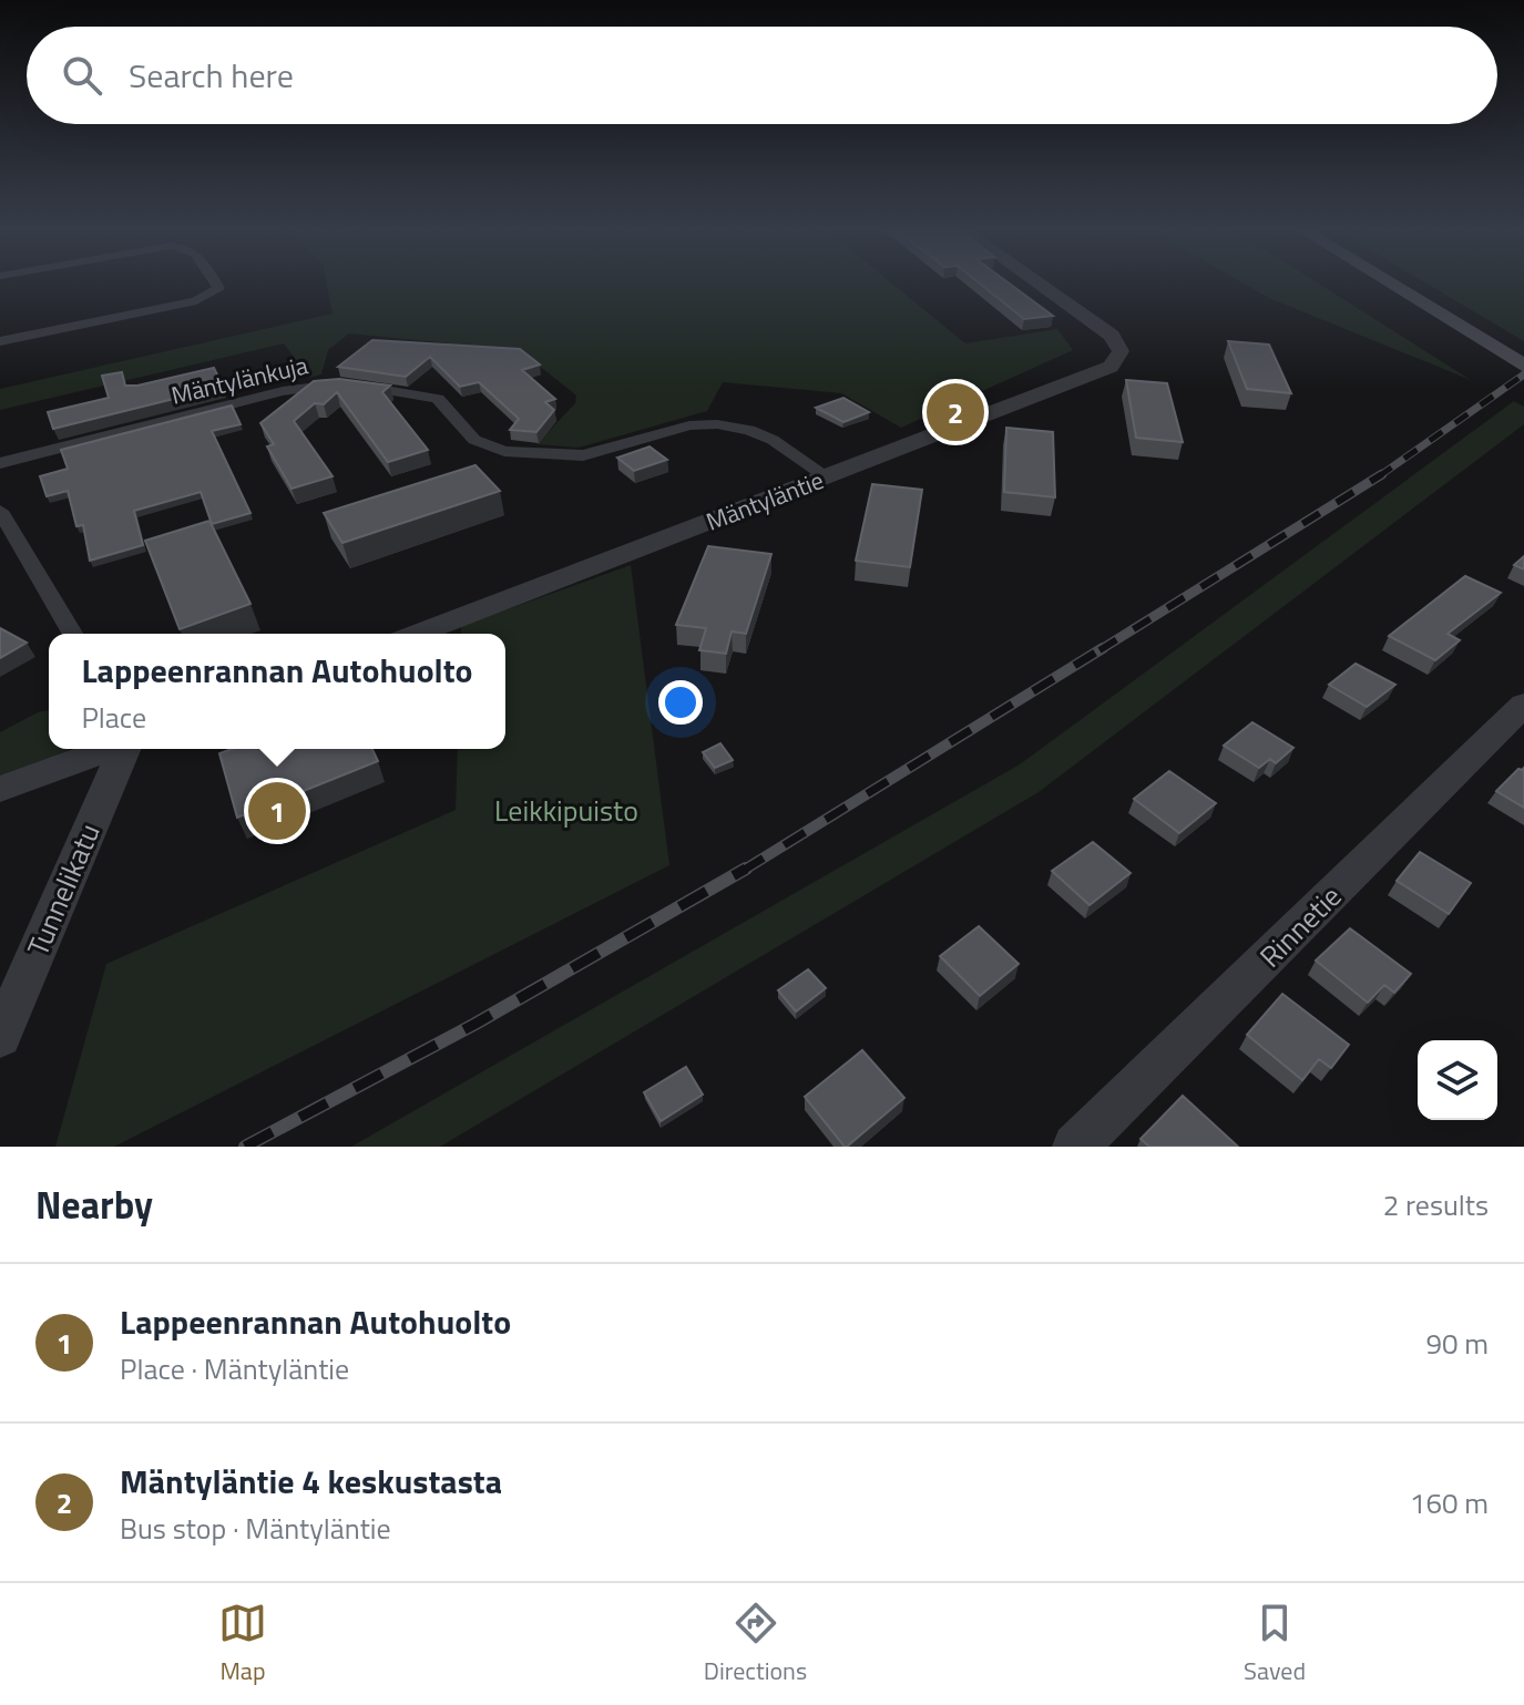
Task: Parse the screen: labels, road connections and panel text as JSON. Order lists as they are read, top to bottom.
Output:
{
  "streets": {
    "street": [
      "Mäntylänkuja",
      "Mäntyläntie",
      "Tunnelikatu",
      "Rinnetie"
    ]
  },
  "crossings": [
    ["Mäntylänkuja", "Mäntyläntie"]
  ],
  "parks": ["Leikkipuisto"],
  "page": {
    "search": "Search here",
    "pins": ["2", "1"],
    "popup": ["Lappeenrannan Autohuolto", "Place"],
    "heading": ["Nearby", "2 results"],
    "list": [
      {
        "mark": "1",
        "name": "Lappeenrannan Autohuolto",
        "note": "Place · Mäntyläntie",
        "value": "90 m"
      },
      {
        "mark": "2",
        "name": "Mäntyläntie 4 keskustasta",
        "note": "Bus stop · Mäntyläntie",
        "value": "160 m"
      }
    ],
    "nav": ["Map", "Directions", "Saved"]
  }
}
